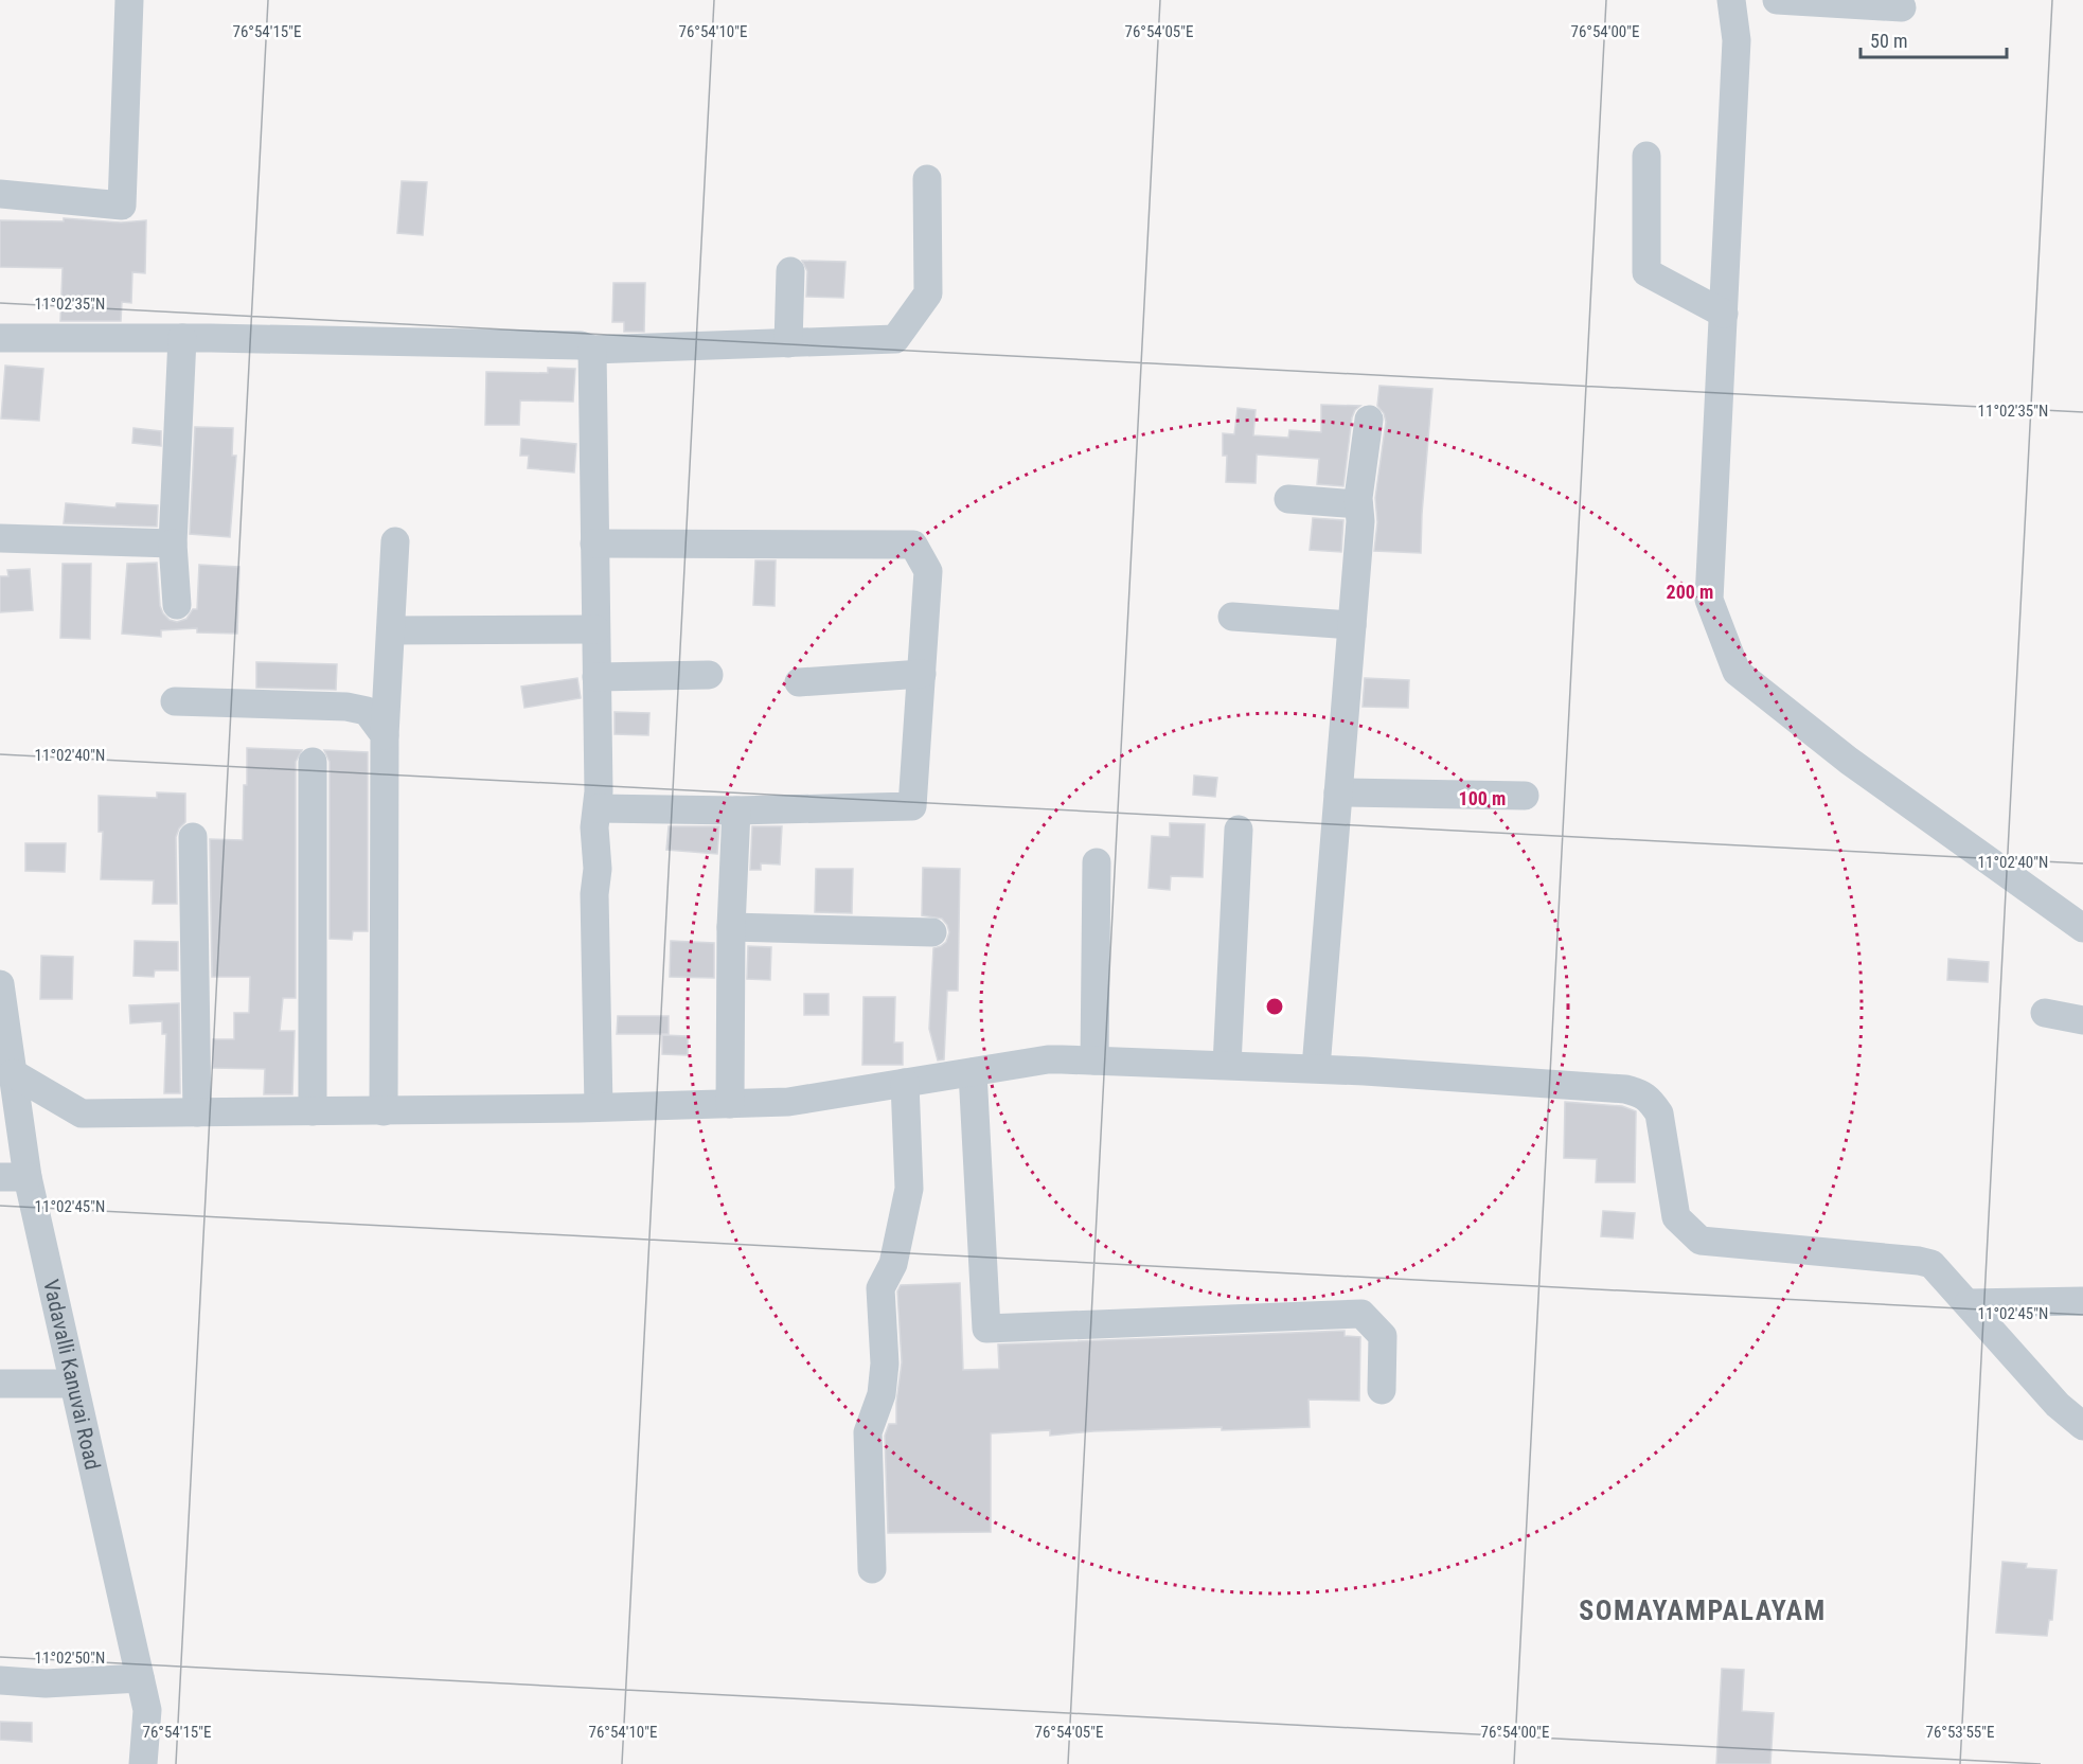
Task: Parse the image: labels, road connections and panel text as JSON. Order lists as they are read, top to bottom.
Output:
{
  "streets": {
    "street": ["Vadavalli Kanuvai Road"]
  },
  "districts": ["SOMAYAMPALAYAM"],
  "scale_bar": "50 m",
  "coordinates": [
    "76°54'15\"E",
    "76°54'10\"E",
    "76°54'05\"E",
    "76°54'00\"E",
    "11°02'35\"N",
    "11°02'40\"N",
    "11°02'45\"N",
    "11°02'50\"N",
    "76°53'55\"E"
  ],
  "rings": ["200 m", "100 m"]
}
